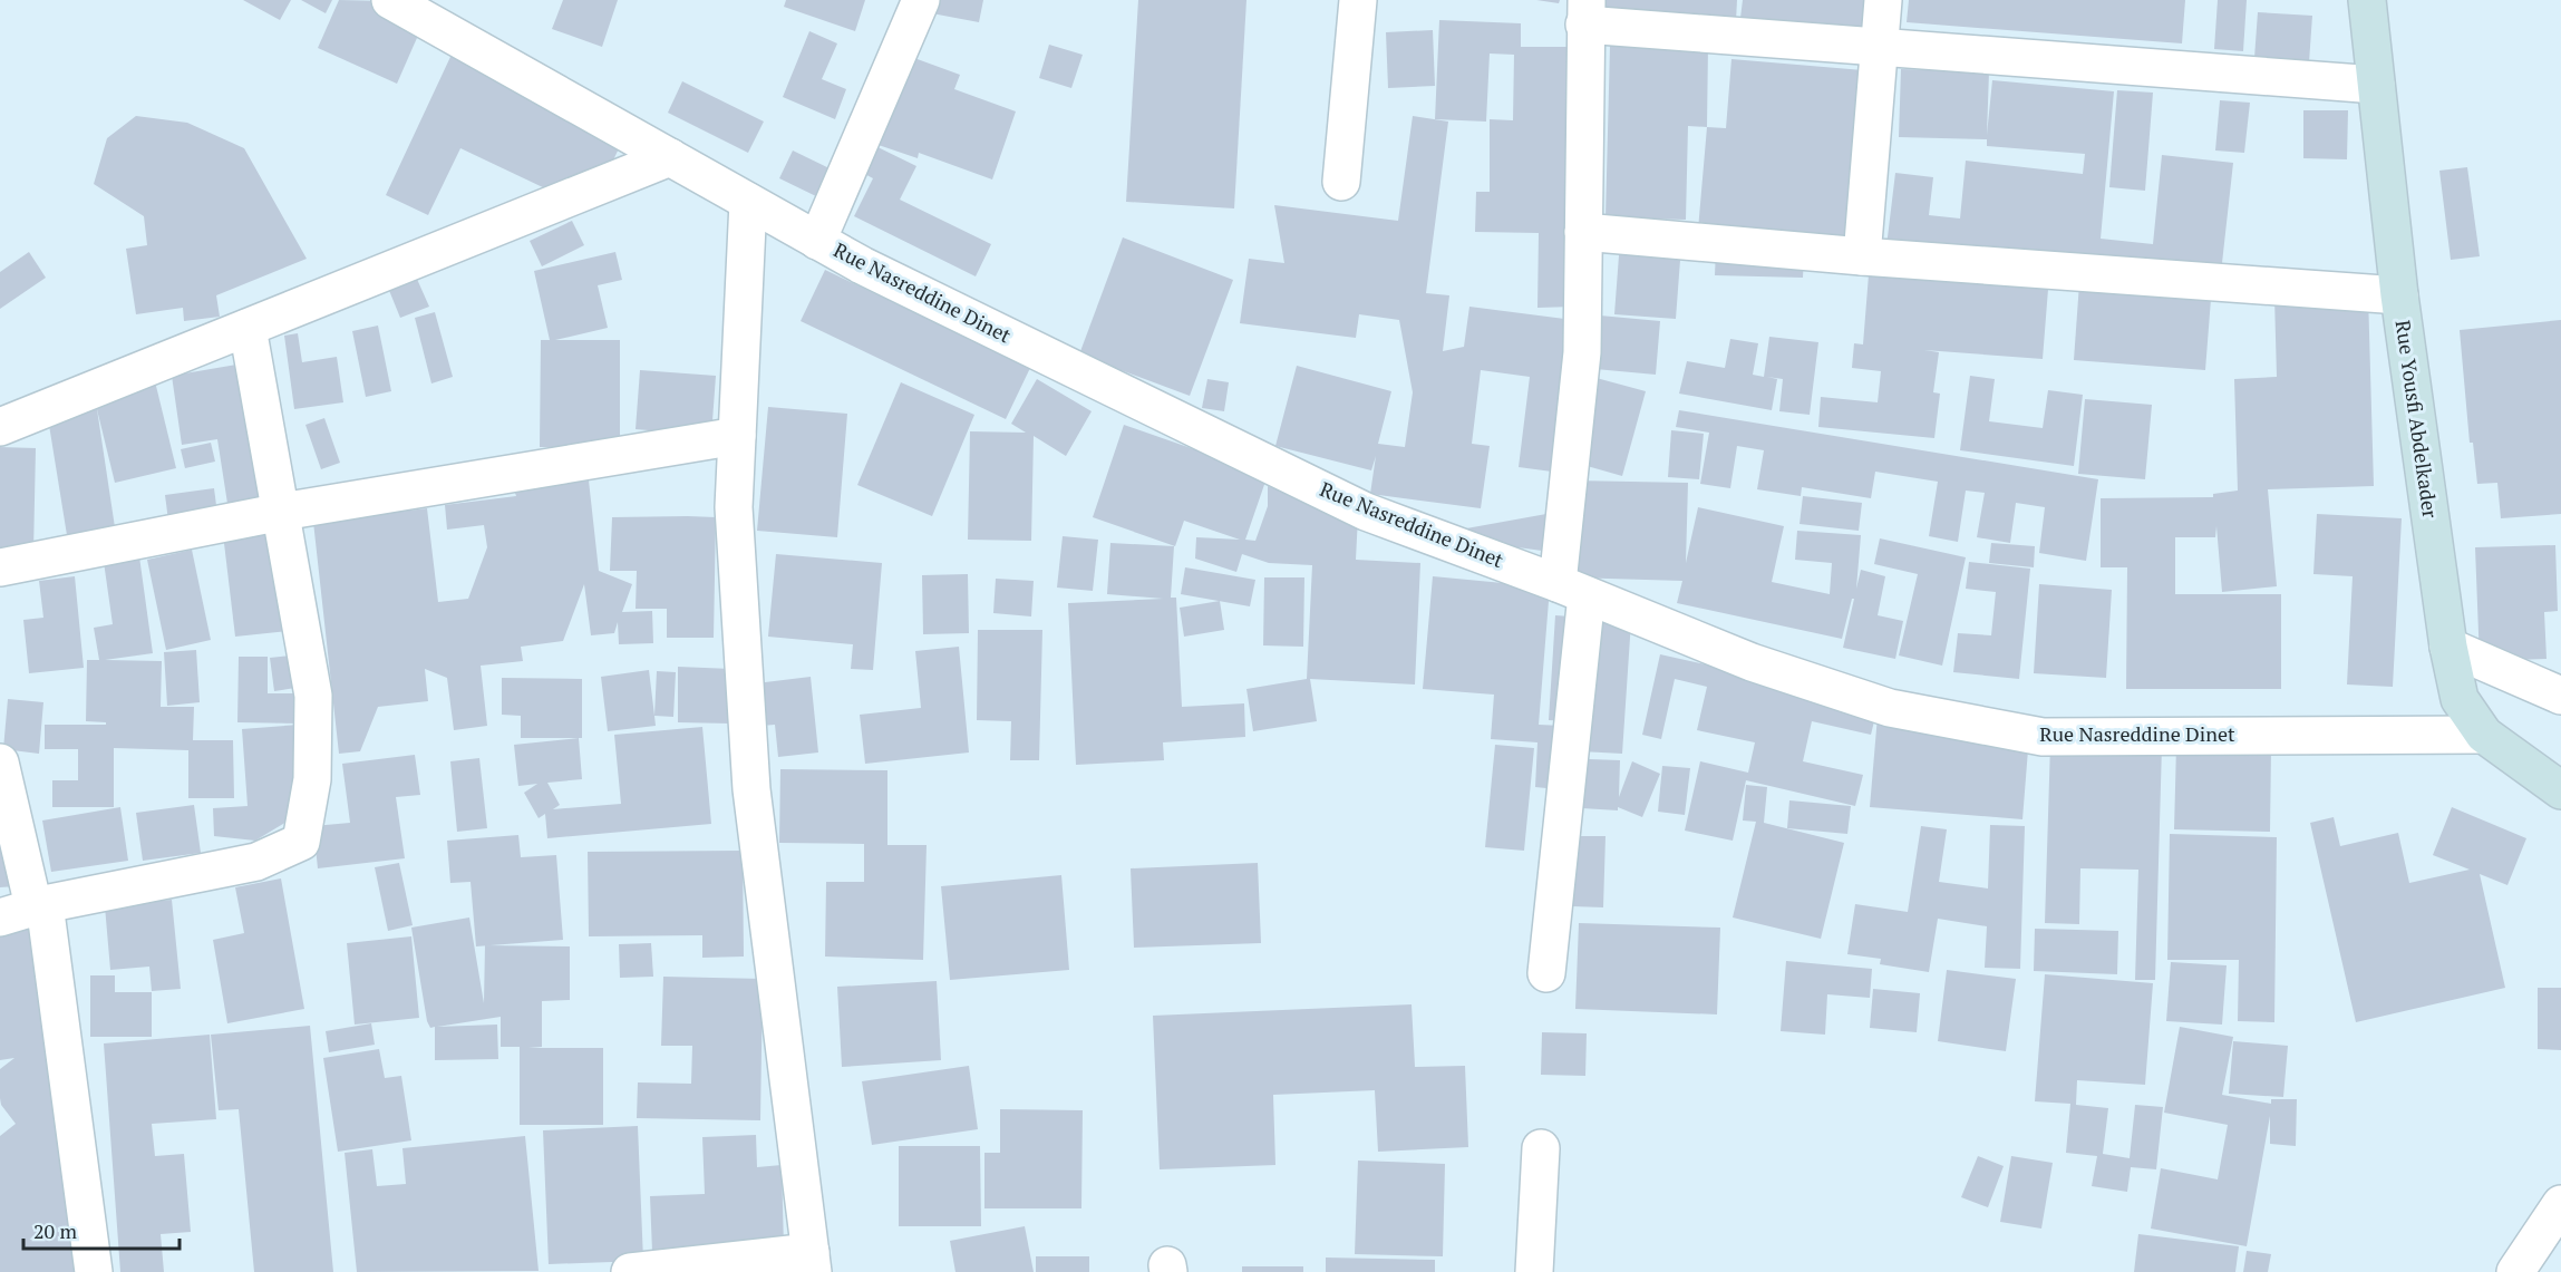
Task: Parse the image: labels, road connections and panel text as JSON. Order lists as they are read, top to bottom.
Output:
{
  "streets": {
    "main road": ["Rue Yousfi Abdelkader"],
    "street": ["Rue Nasreddine Dinet"]
  },
  "crossings": [
    ["Rue Nasreddine Dinet", "Rue Yousfi Abdelkader"]
  ],
  "scale_bar": "20 m"
}
